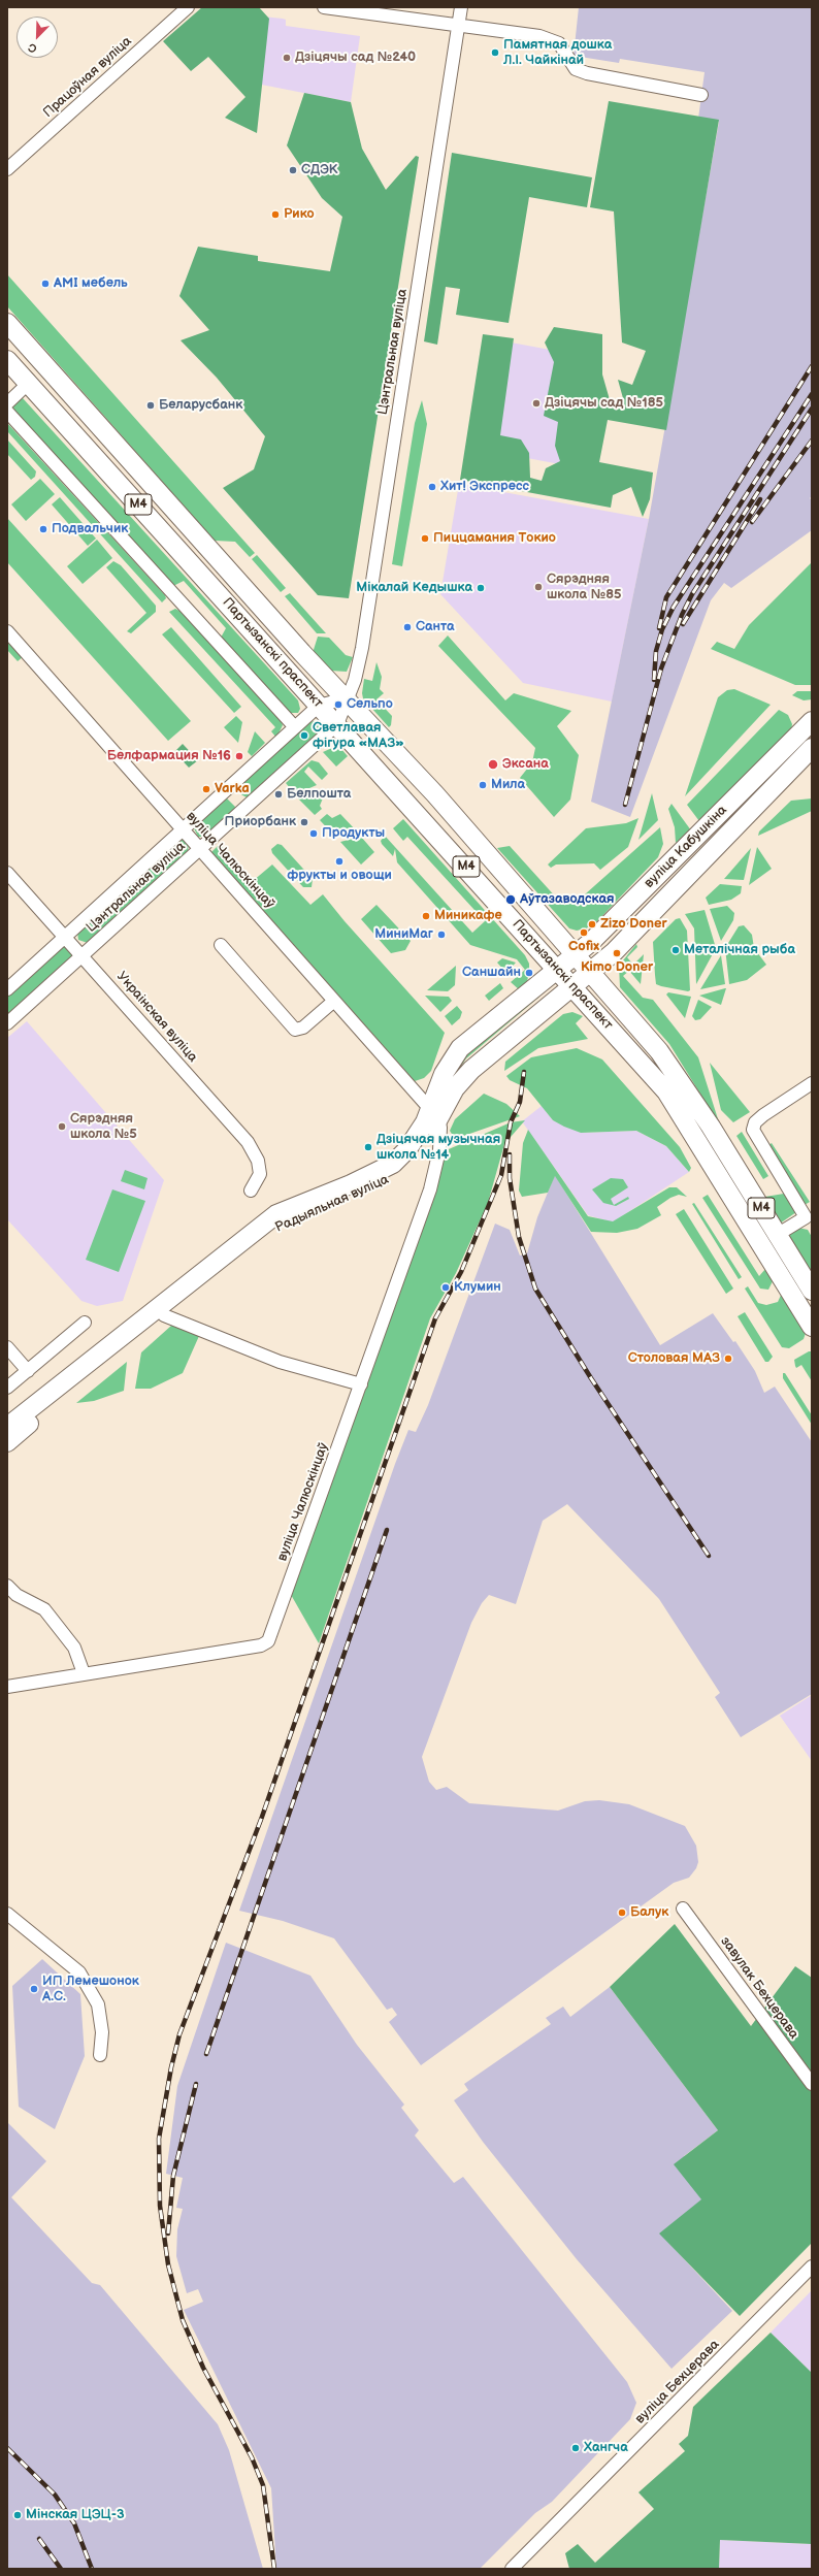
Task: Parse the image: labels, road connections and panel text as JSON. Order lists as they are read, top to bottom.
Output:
{
  "streets": {
    "main road": [
      "М4",
      "Партызанскі праспект",
      "вуліца Кабушкіна",
      "Радыяльная вуліца"
    ],
    "street": [
      "Працоўная вуліца",
      "Цэнтральная вуліца",
      "вуліца Чалюскінцаў",
      "Украінская вуліца",
      "завулак Бехцерава",
      "вуліца Бехцерава"
    ]
  },
  "crossings": [
    ["Цэнтральная вуліца", "Партызанскі праспект"],
    ["Цэнтральная вуліца", "вуліца Чалюскінцаў"],
    ["Цэнтральная вуліца", "Украінская вуліца"],
    ["Партызанскі праспект", "вуліца Кабушкіна"],
    ["Партызанскі праспект", "Радыяльная вуліца"],
    ["вуліца Кабушкіна", "Радыяльная вуліца"],
    ["вуліца Чалюскінцаў", "Радыяльная вуліца"]
  ],
  "places": [
    "Памятная дошка Л.І. Чайкінай",
    "Дзіцячы сад №240",
    "СДЭК",
    "Рико",
    "AMI мебель",
    "Дзіцячы сад №185",
    "Беларусбанк",
    "Хит! Экспресс",
    "Подвальчик",
    "Пиццамания Токио",
    "Сярэдняя школа №85",
    "Мікалай Кедышка",
    "Санта",
    "Сельпо",
    "Светлавая фігура «МАЗ»",
    "Белфармация №16",
    "Эксана",
    "Мила",
    "Varka",
    "Белпошта",
    "Приорбанк",
    "Продукты",
    "фрукты и овощи",
    "Аўтазаводская",
    "Миникафе",
    "Zizo Doner",
    "Cofix",
    "МиниМаг",
    "Металічная рыба",
    "Kimo Doner",
    "Саншайн",
    "Сярэдняя школа №5",
    "Дзіцячая музычная школа №14",
    "Клумин",
    "Столовая МАЗ",
    "Балук",
    "ИП Лемешонок А.С.",
    "Хангча",
    "Мінская ЦЭЦ-3"
  ],
  "north": "bottom left"
}
